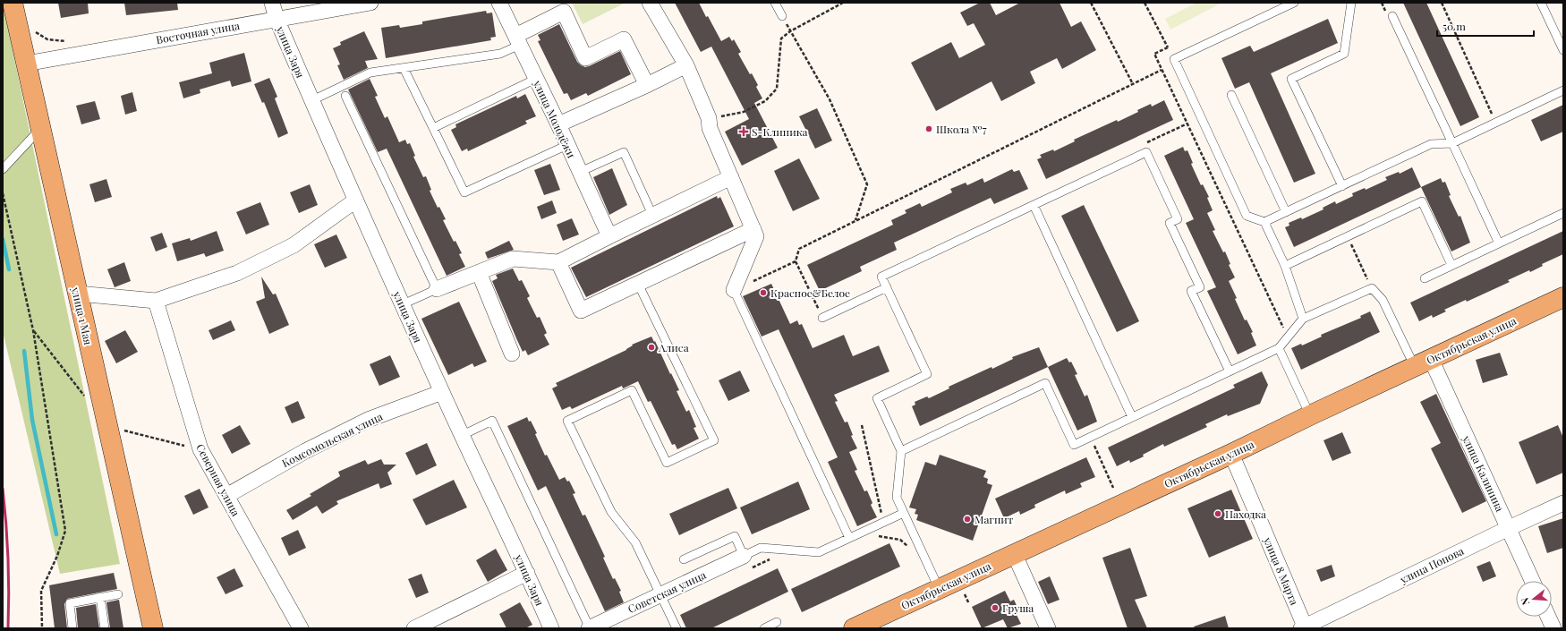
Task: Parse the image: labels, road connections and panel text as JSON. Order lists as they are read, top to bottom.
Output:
{
  "streets": {
    "main road": ["улица 1 Мая", "Октябрьская улица"],
    "street": [
      "Восточная улица",
      "улица Заря",
      "улица Молодёжи",
      "Комсомольская улица",
      "улица Калинина",
      "Северная улица",
      "улица Попова",
      "улица 8 Марта",
      "Советская улица"
    ]
  },
  "crossings": [
    ["Восточная улица", "улица Заря"],
    ["Восточная улица", "улица 1 Мая"],
    ["улица Заря", "Комсомольская улица"],
    ["Октябрьская улица", "улица Калинина"],
    ["Октябрьская улица", "улица 8 Марта"],
    ["Комсомольская улица", "Северная улица"],
    ["улица Калинина", "улица Попова"],
    ["улица Попова", "улица 8 Марта"]
  ],
  "places": {
    "other": [
      "Школа №7",
      "Красное&Белое",
      "Алиса",
      "Находка",
      "Магнит",
      "Груша"
    ],
    "health": ["S-Клиника"]
  },
  "scale_bar": "50 m",
  "north": "left"
}
